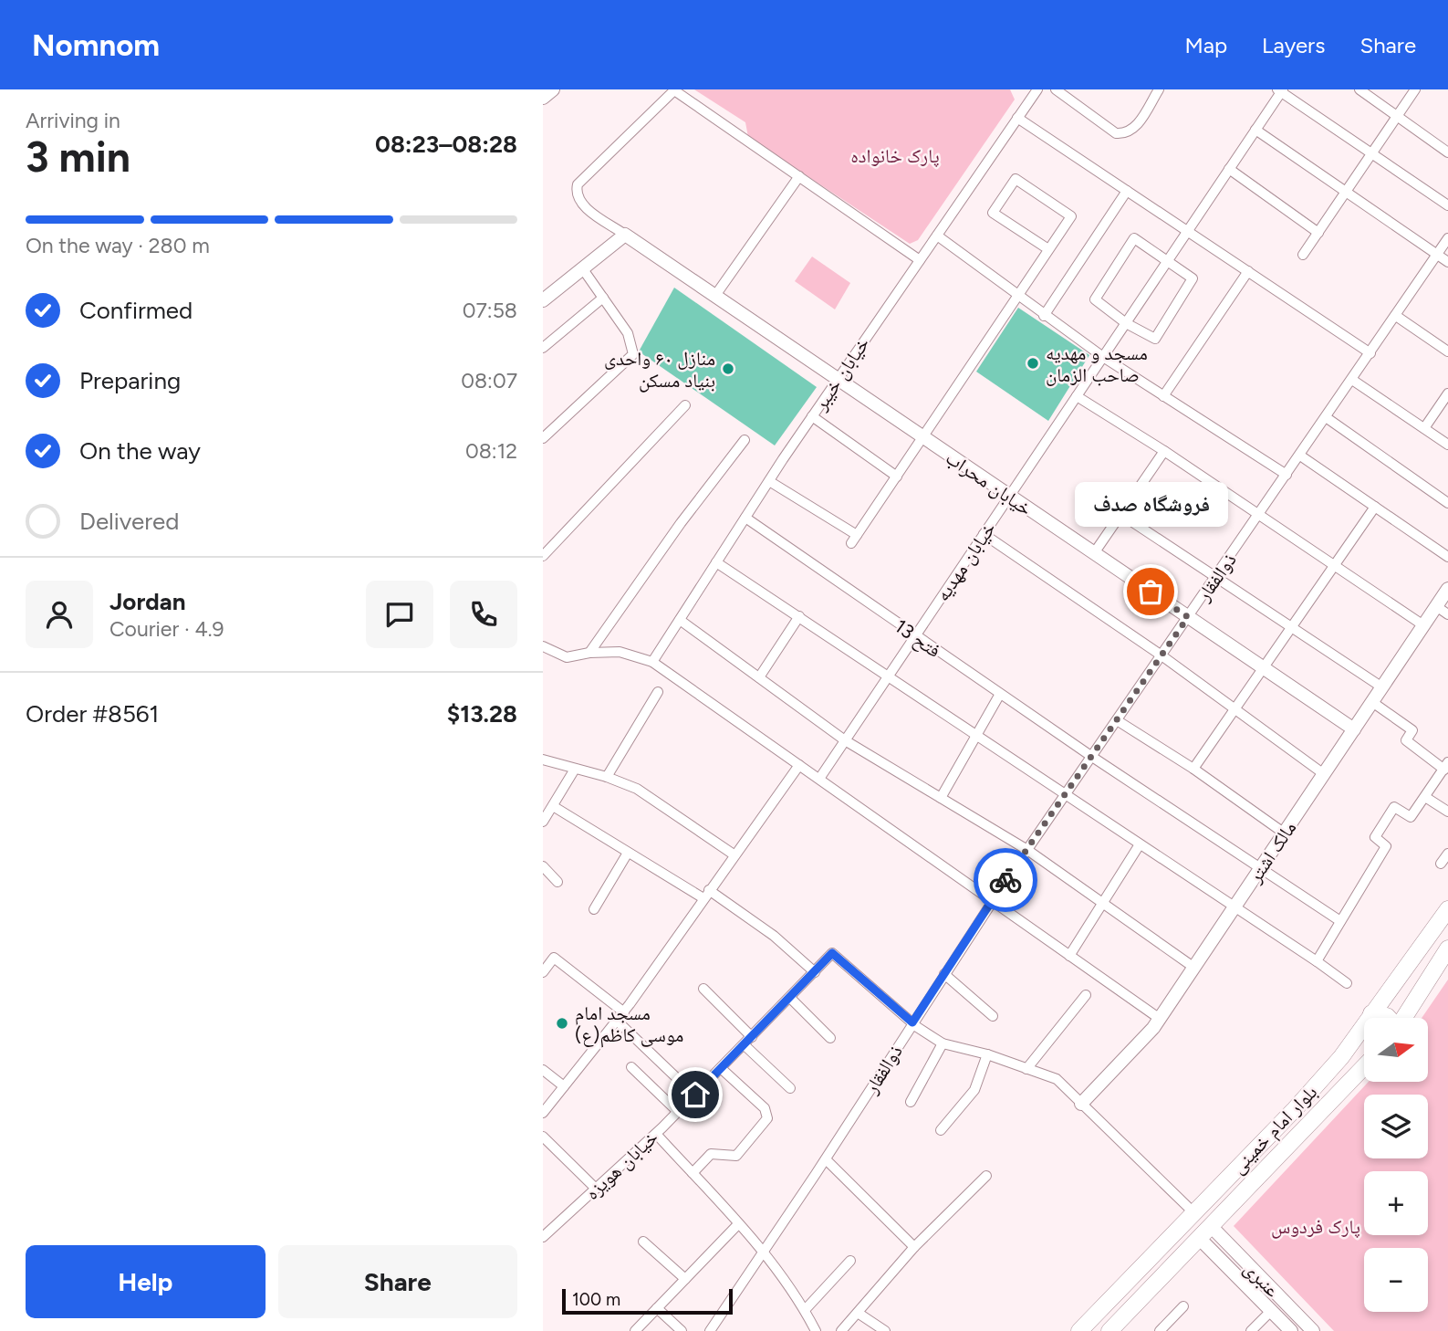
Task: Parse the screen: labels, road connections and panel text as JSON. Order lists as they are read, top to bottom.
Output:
{
  "streets": {
    "main road": ["بلوار امام خمینی"],
    "street": [
      "خیابان خیبر",
      "خیابان محراب",
      "خیابان مهدیه",
      "ذوالفقار",
      "فتح 13",
      "مالک اشتر",
      "خیابان هویزه",
      "عنبری"
    ]
  },
  "crossings": [
    ["خیابان خیبر", "خیابان محراب"],
    ["خیابان خیبر", "فتح 13"],
    ["خیابان محراب", "خیابان مهدیه"],
    ["خیابان محراب", "ذوالفقار"],
    ["خیابان محراب", "مالک اشتر"],
    ["خیابان مهدیه", "فتح 13"],
    ["ذوالفقار", "فتح 13"],
    ["ذوالفقار", "خیابان هویزه"],
    ["فتح 13", "مالک اشتر"],
    ["بلوار امام خمینی", "عنبری"]
  ],
  "parks": ["پارک خانواده", "پارک فردوس"],
  "places": [
    "مسجد و مهدیه صاحب الزمان",
    "منازل ۶۰ واحدی بنیاد مسکن",
    "فروشگاه صدف",
    "مسجد امام موسی کاظم(ع)"
  ],
  "scale_bar": "100 m",
  "north": "right",
  "page": {
    "header": "Nomnom",
    "nav": ["Map", "Layers", "Share"],
    "heading": ["3 min", "Arriving in", "08:23–08:28"],
    "panel": [
      "Jordan",
      "Courier · 4.9",
      "Order #8561",
      "$13.28"
    ],
    "bar": "On the way · 280 m",
    "list": [
      ["Confirmed", "07:58"],
      ["Preparing", "08:07"],
      ["On the way", "08:12"],
      "Delivered"
    ],
    "bubble": "فروشگاه صدف",
    "map_buttons": ["+", "−"],
    "buttons": ["Help", "Share"],
    "scale": "100 m"
  }
}
